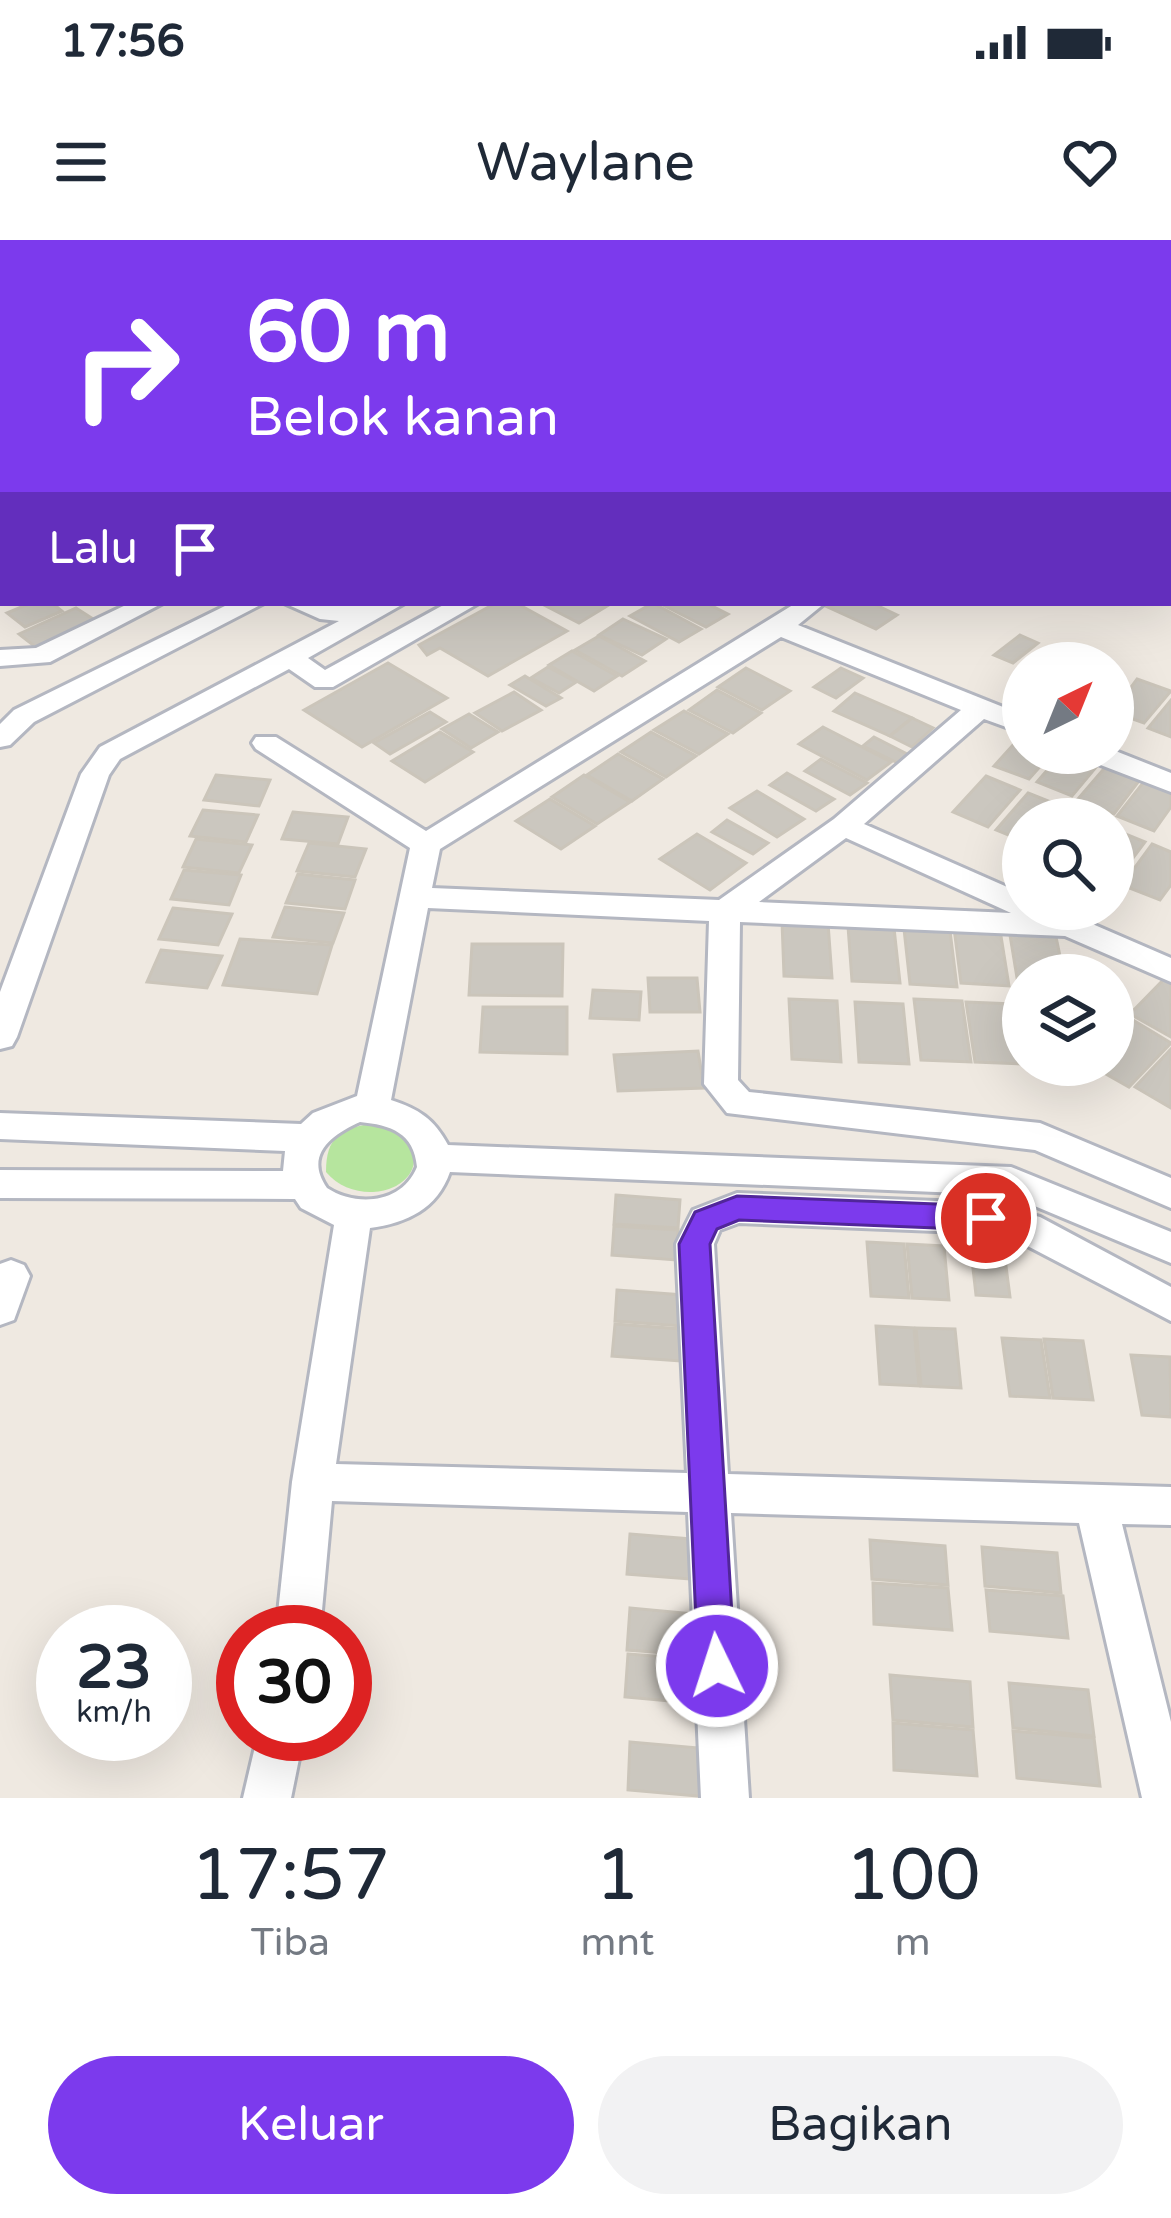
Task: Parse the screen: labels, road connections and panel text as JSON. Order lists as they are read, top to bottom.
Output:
{
  "north": "top right",
  "page": {
    "status": "17:56",
    "header": "Waylane",
    "turn": ["60 m", "Belok kanan"],
    "then": "Lalu",
    "speed": "23 km/h",
    "limit": "30",
    "eta": [
      "17:57",
      "Tiba",
      "1",
      "mnt",
      "100",
      "m"
    ],
    "buttons": ["Keluar", "Bagikan"]
  }
}
